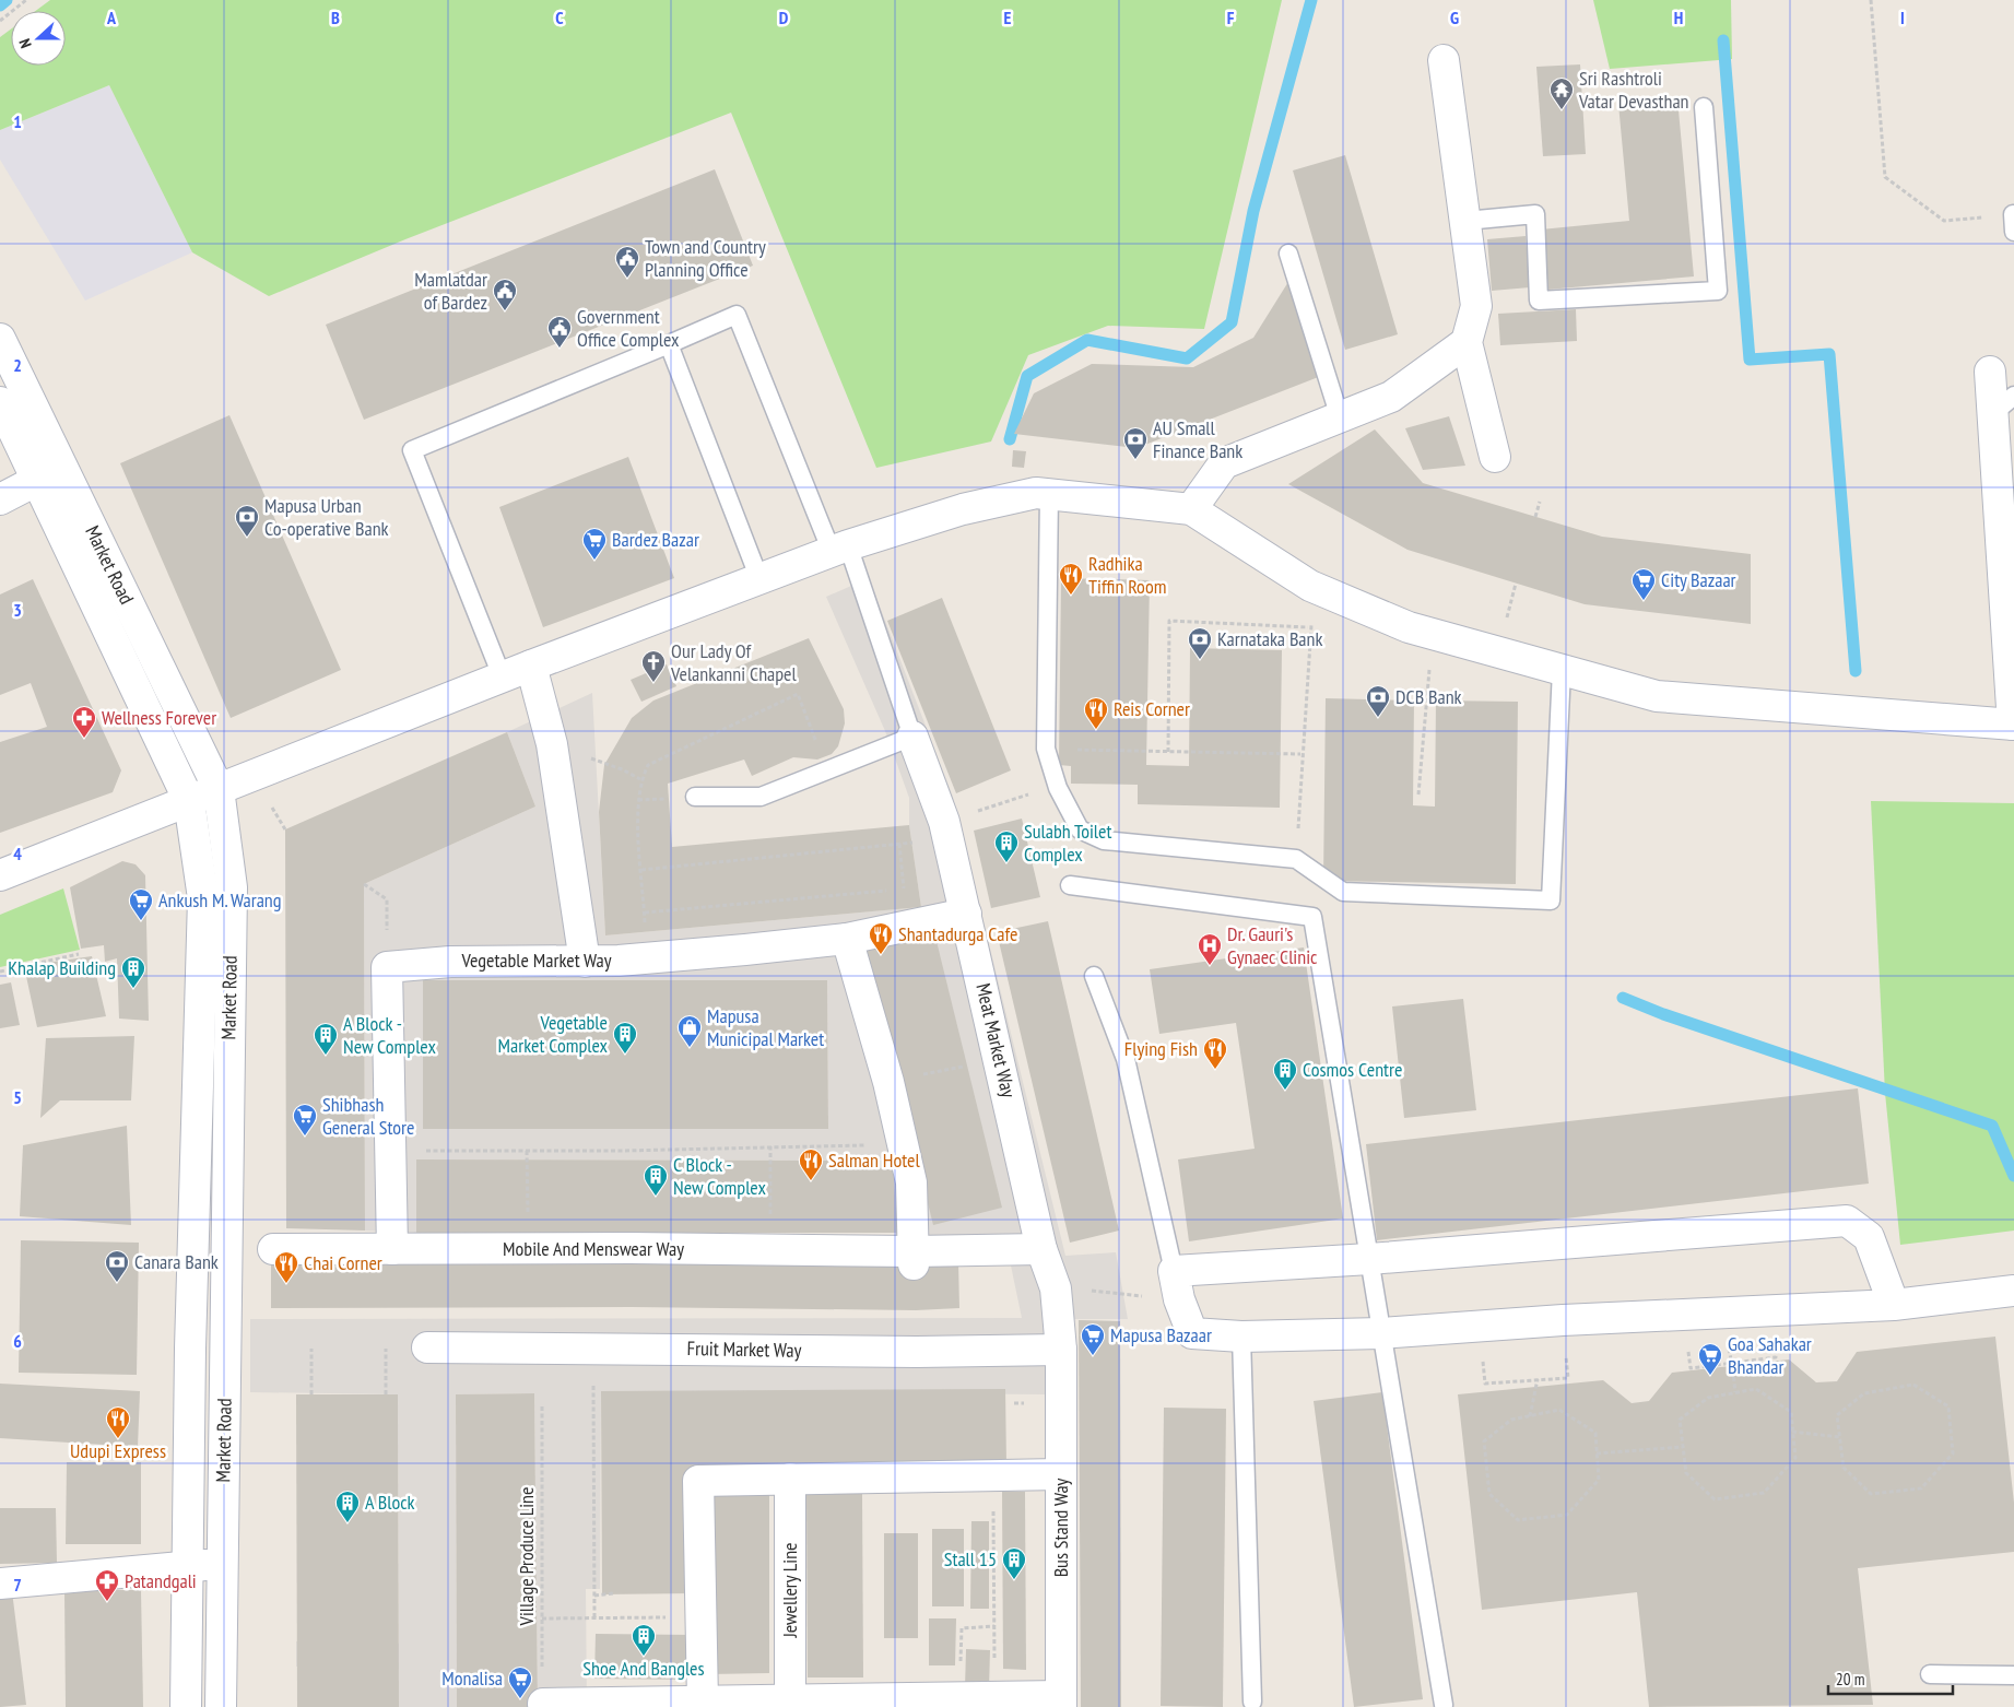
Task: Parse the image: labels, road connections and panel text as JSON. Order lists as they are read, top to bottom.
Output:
{
  "streets": {
    "street": [
      "Market Road",
      "Vegetable Market Way",
      "Meat Market Way",
      "Mobile And Menswear Way",
      "Fruit Market Way",
      "Bus Stand Way",
      "Jewellery Line"
    ],
    "path": ["Village Produce Line"]
  },
  "crossings": [
    ["Vegetable Market Way", "Meat Market Way"],
    ["Meat Market Way", "Mobile And Menswear Way"],
    ["Meat Market Way", "Fruit Market Way"],
    ["Meat Market Way", "Bus Stand Way"],
    ["Fruit Market Way", "Bus Stand Way"]
  ],
  "places": {
    "temple": ["Sri Rashtroli Vatar Devasthan"],
    "public building": ["Town and Country Planning Office", "Mamlatdar of Bardez", "Government Office Complex"],
    "bank": [
      "AU Small Finance Bank",
      "Mapusa Urban Co-operative Bank",
      "Karnataka Bank",
      "DCB Bank",
      "Canara Bank"
    ],
    "supermarket": [
      "Bardez Bazar",
      "City Bazaar",
      "Ankush M. Warang",
      "Shibhash General Store",
      "Mapusa Bazaar",
      "Goa Sahakar Bhandar",
      "Monalisa"
    ],
    "restaurant": [
      "Radhika Tiffin Room",
      "Reis Corner",
      "Shantadurga Cafe",
      "Flying Fish",
      "Salman Hotel",
      "Chai Corner",
      "Udupi Express"
    ],
    "church": ["Our Lady Of Velankanni Chapel"],
    "pharmacy": ["Wellness Forever", "Patandgali"],
    "building": [
      "Sulabh Toilet Complex",
      "Khalap Building",
      "Vegetable Market Complex",
      "A Block - New Complex",
      "Cosmos Centre",
      "C Block - New Complex",
      "A Block",
      "Stall 15",
      "Shoe And Bangles"
    ],
    "hospital": ["Dr. Gauri's Gynaec Clinic"],
    "shop": ["Mapusa Municipal Market"]
  },
  "scale_bar": "20 m",
  "north": "left",
  "grid": {
    "columns": [
      "A",
      "B",
      "C",
      "D",
      "E",
      "F",
      "G",
      "H",
      "I"
    ],
    "rows": [
      "1",
      "2",
      "3",
      "4",
      "5",
      "6",
      "7"
    ]
  }
}
